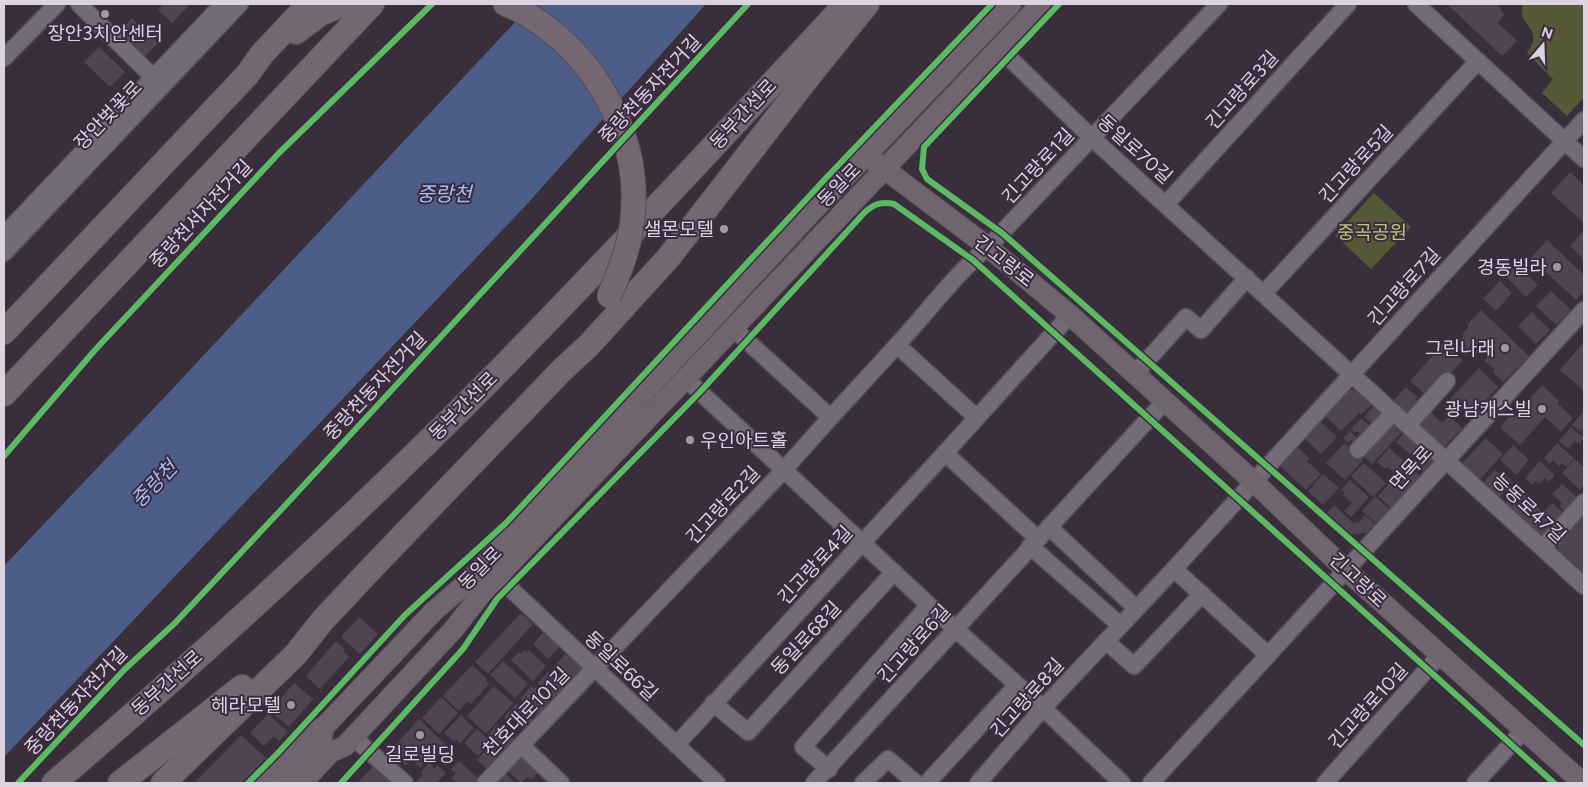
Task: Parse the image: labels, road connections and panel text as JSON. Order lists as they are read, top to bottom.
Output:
{
  "streets": {
    "highway": ["동부간선로"],
    "main road": ["동일로", "긴고랑로"],
    "street": [
      "긴고랑로3길",
      "장안벚꽃로",
      "동일로70길",
      "긴고랑로5길",
      "긴고랑로1길",
      "긴고랑로7길",
      "면목로",
      "긴고랑로2길",
      "능동로47길",
      "긴고랑로4길",
      "동일로68길",
      "긴고랑로6길",
      "동일로66길",
      "긴고랑로8길",
      "긴고랑로10길",
      "천호대로101길"
    ],
    "cycle path": ["중랑천동자전거길", "중랑천서자전거길"]
  },
  "crossings": [
    ["긴고랑로3길", "동일로70길"],
    ["동일로70길", "긴고랑로5길"],
    ["동일로70길", "긴고랑로1길"],
    ["동일로70길", "동일로"],
    ["동일로70길", "긴고랑로7길"],
    ["동일로70길", "면목로"],
    ["동일로70길", "능동로47길"],
    ["긴고랑로1길", "긴고랑로"],
    ["긴고랑로1길", "긴고랑로2길"],
    ["동일로", "긴고랑로"],
    ["동일로", "동일로66길"],
    ["긴고랑로", "긴고랑로7길"],
    ["긴고랑로", "면목로"],
    ["긴고랑로", "긴고랑로2길"],
    ["긴고랑로", "긴고랑로4길"],
    ["긴고랑로", "긴고랑로6길"],
    ["긴고랑로", "긴고랑로8길"],
    ["긴고랑로", "긴고랑로10길"],
    ["긴고랑로7길", "긴고랑로8길"],
    ["면목로", "능동로47길"],
    ["긴고랑로2길", "동일로66길"],
    ["긴고랑로2길", "천호대로101길"],
    ["긴고랑로4길", "동일로68길"],
    ["긴고랑로4길", "동일로66길"],
    ["동일로66길", "천호대로101길"]
  ],
  "water": ["중랑천"],
  "parks": ["중곡공원"],
  "places": [
    "장안3치안센터",
    "샐몬모텔",
    "경동빌라",
    "그린나래",
    "광남캐스빌",
    "우인아트홀",
    "헤라모텔",
    "길로빌딩"
  ],
  "north": "top"
}
